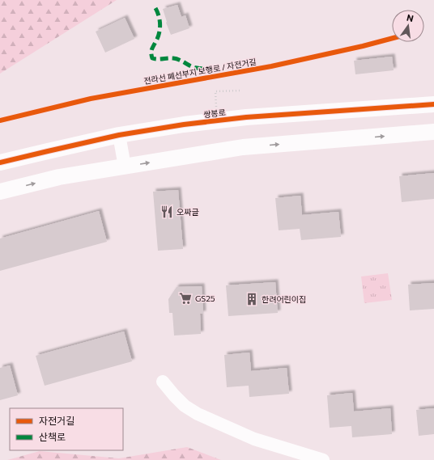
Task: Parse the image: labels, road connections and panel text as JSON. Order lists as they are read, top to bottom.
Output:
{
  "streets": {
    "street": ["쌍봉로"],
    "cycle path": ["전라선 폐선부지 보행로 / 자전거길"]
  },
  "places": {
    "restaurant": ["오짜글"],
    "supermarket": ["GS25"],
    "building": ["한려어린이집"]
  },
  "legend": ["자전거길", "산책로"],
  "north": "top"
}
